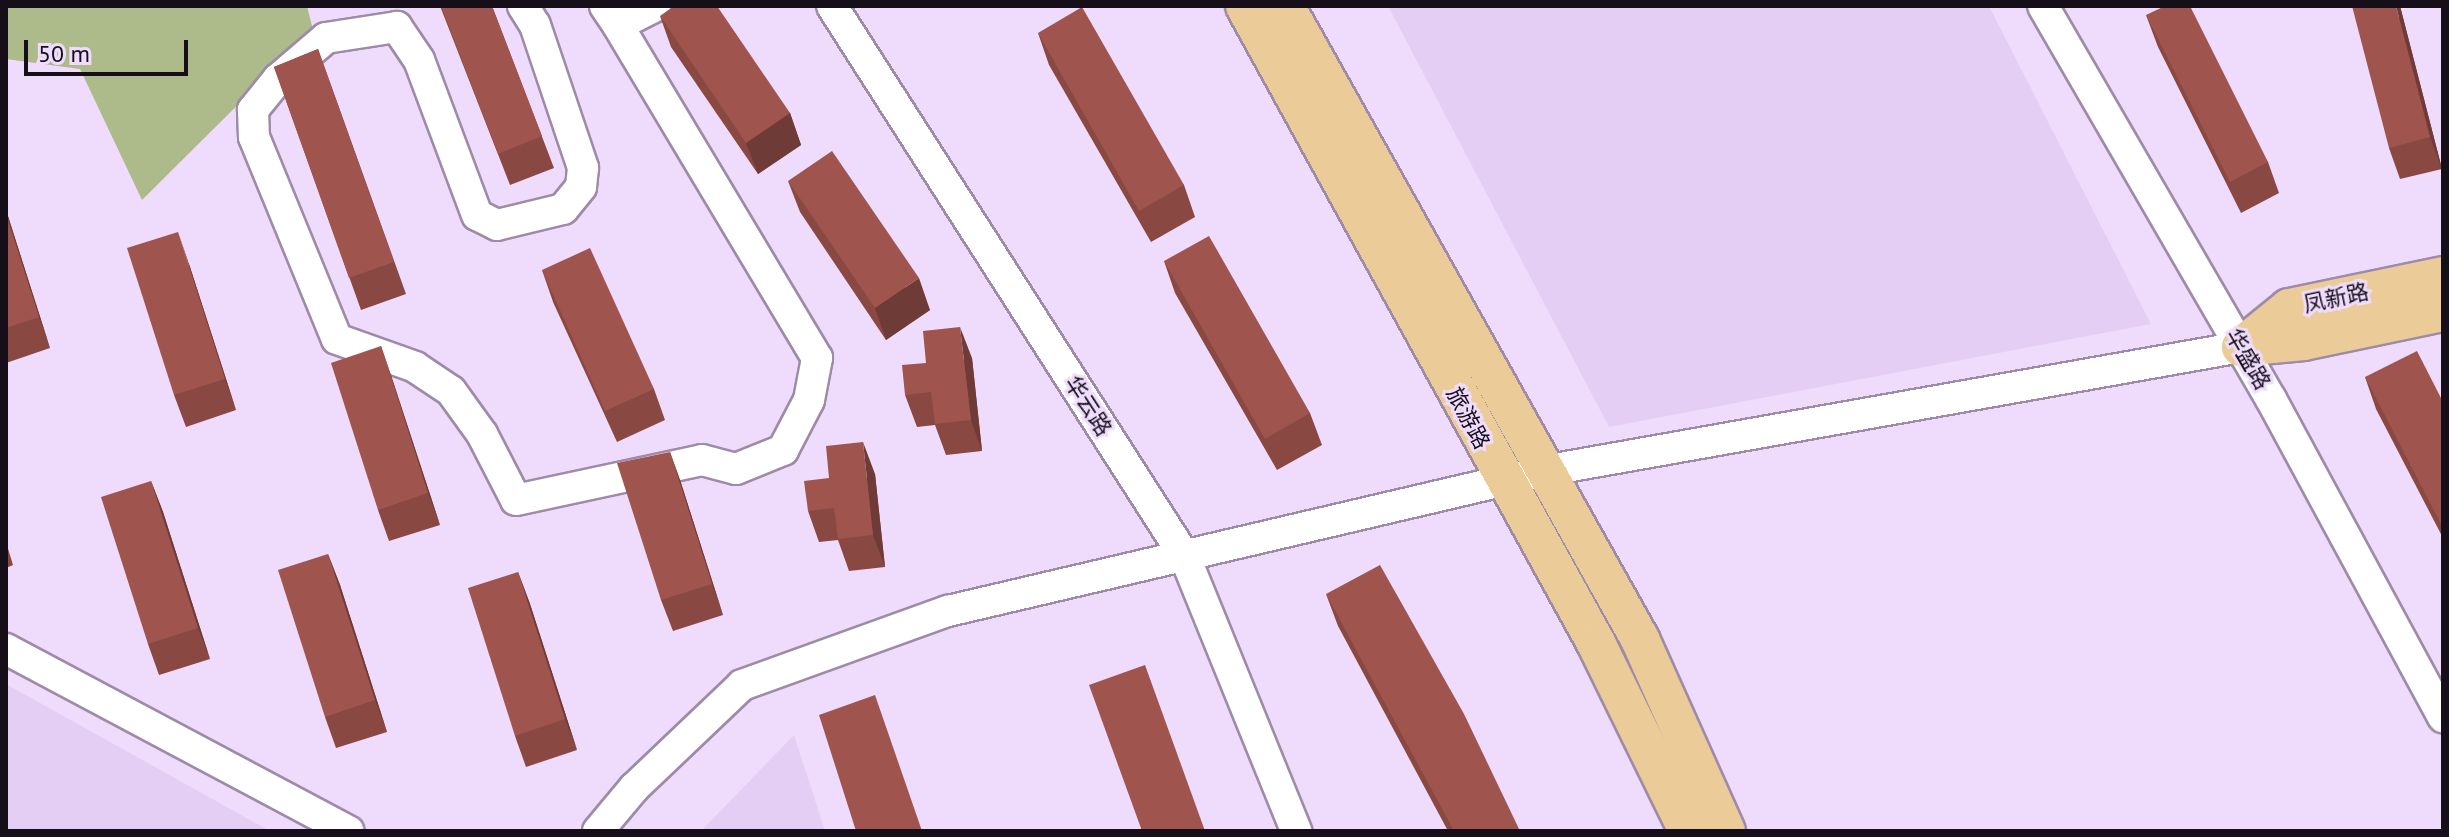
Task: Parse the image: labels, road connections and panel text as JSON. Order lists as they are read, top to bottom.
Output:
{
  "streets": {
    "main road": ["凤新路", "旅游路"],
    "street": ["华盛路", "华云路"]
  },
  "crossings": [
    ["凤新路", "华盛路"]
  ],
  "scale_bar": "50 m"
}
